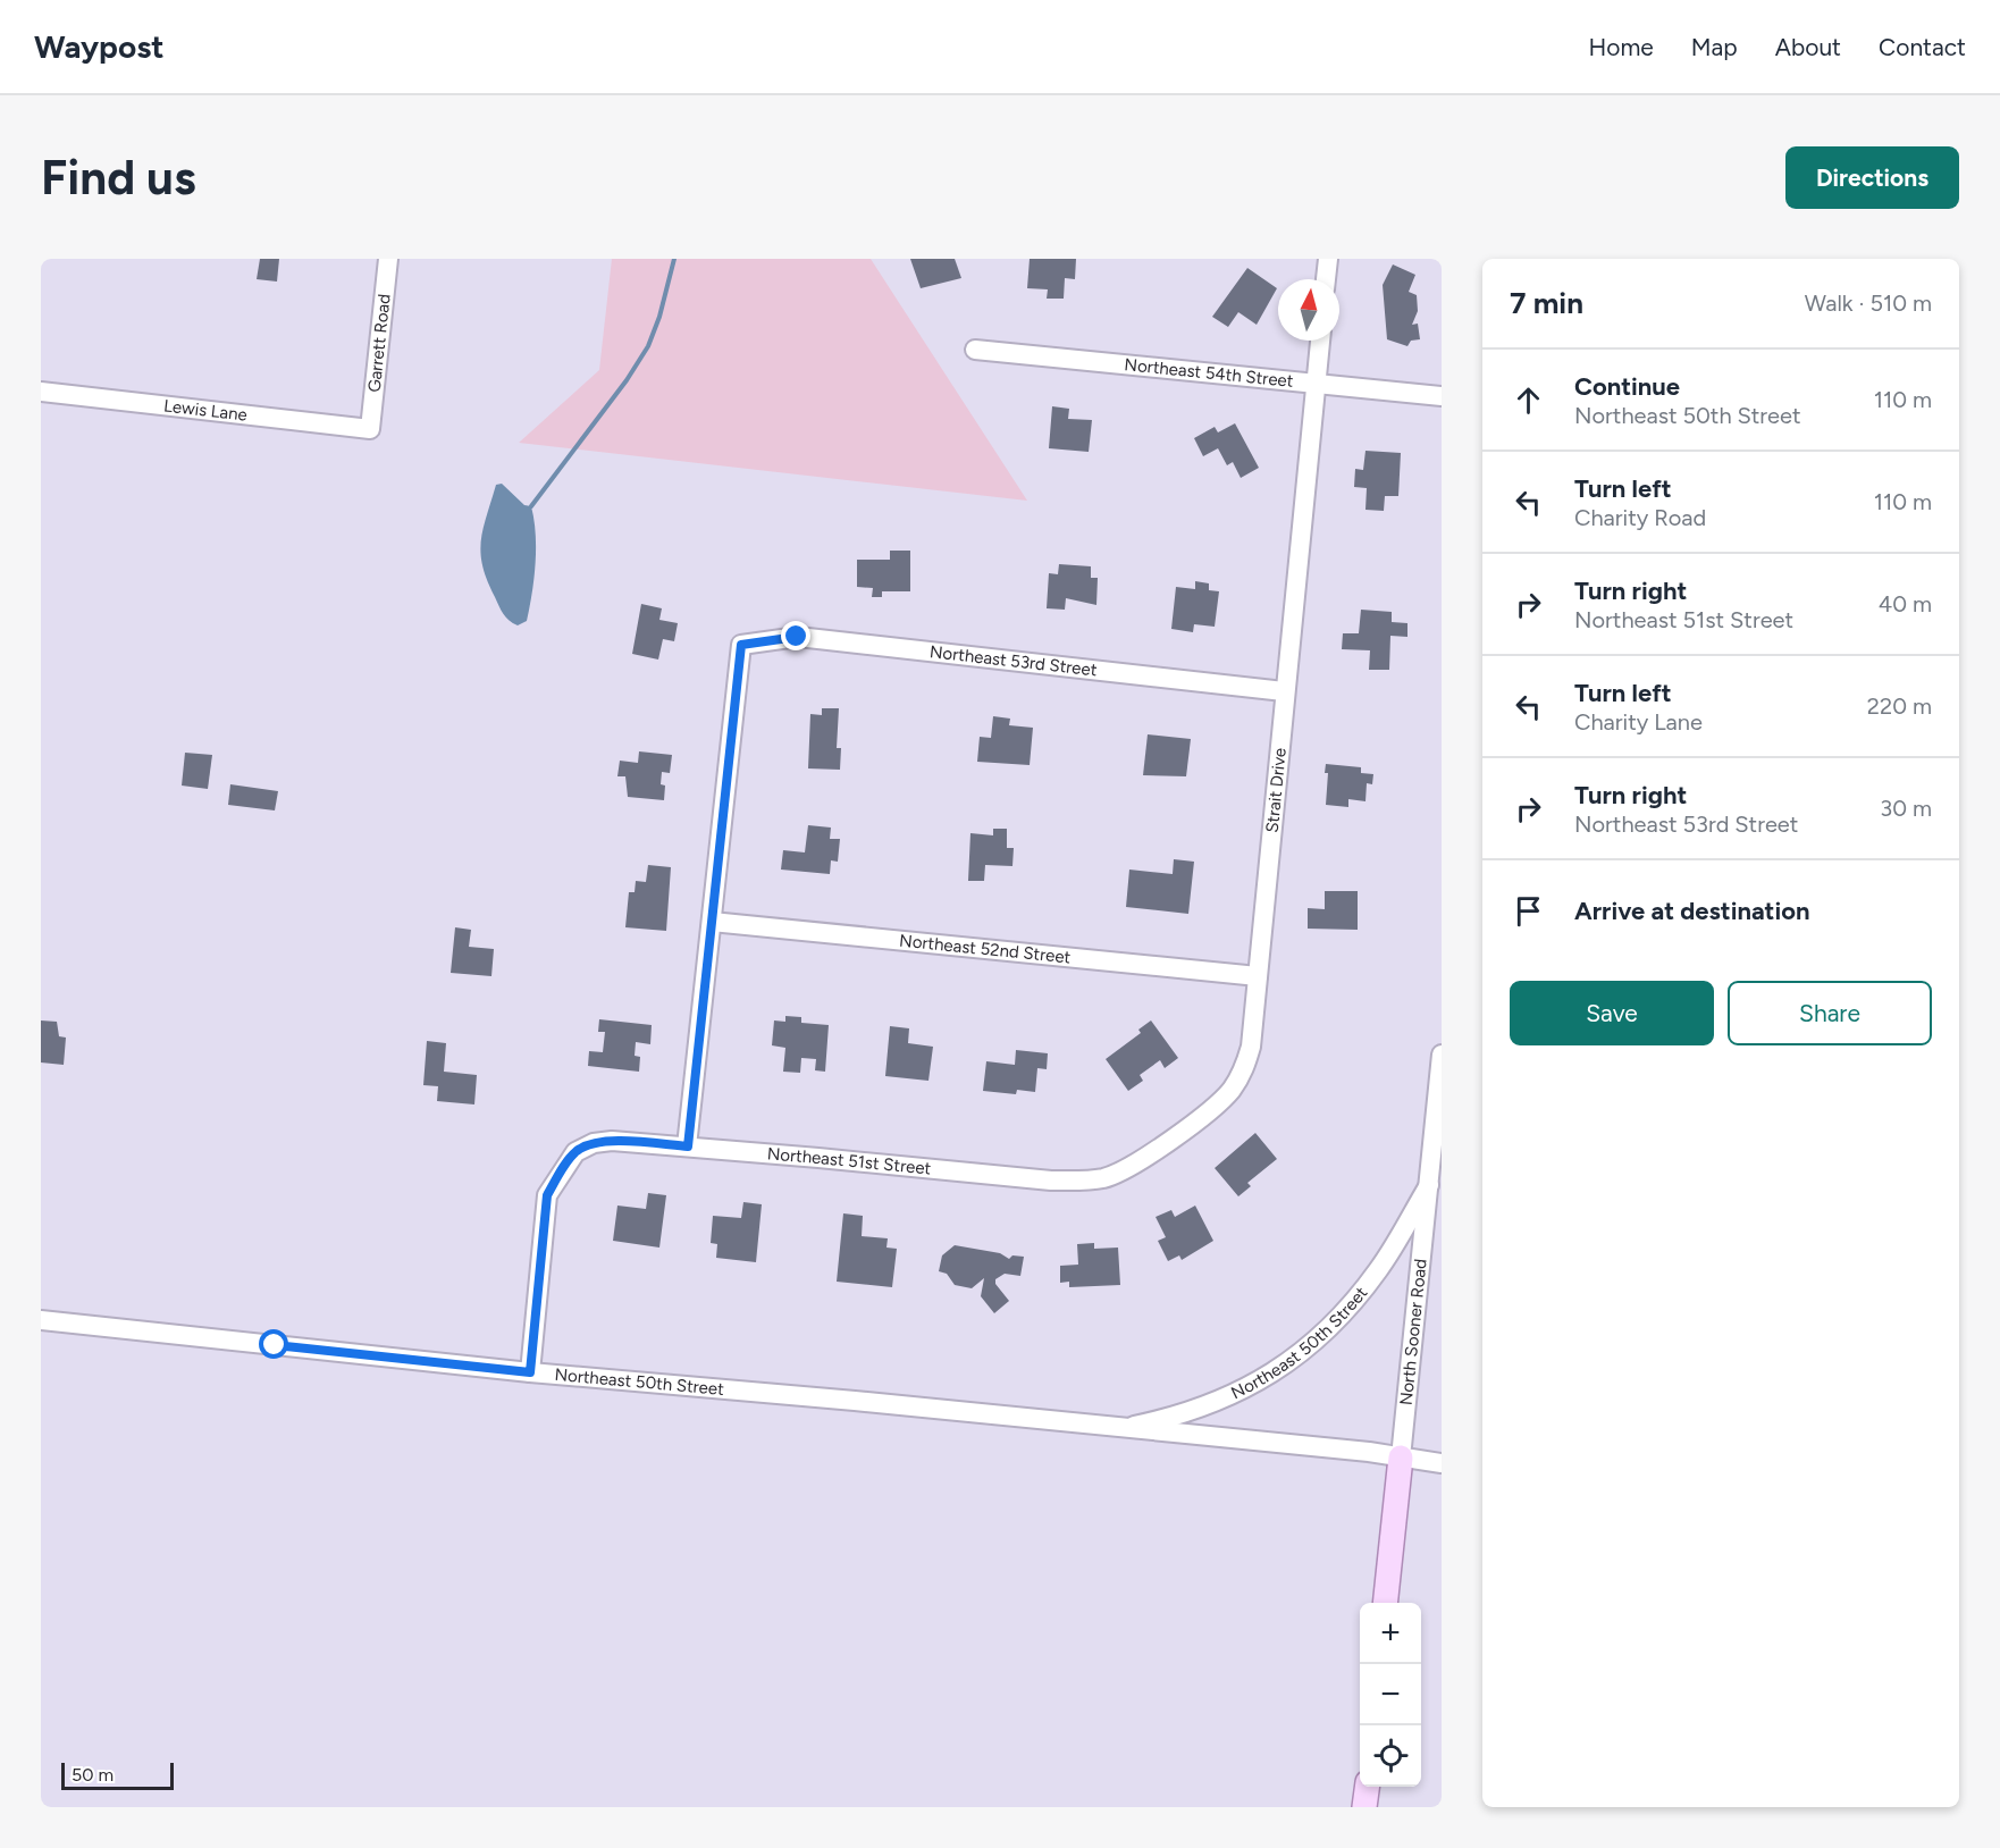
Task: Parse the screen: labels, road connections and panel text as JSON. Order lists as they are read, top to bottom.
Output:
{
  "streets": {
    "main road": ["North Sooner Road"],
    "street": [
      "Garrett Road",
      "Northeast 54th Street",
      "Lewis Lane",
      "Northeast 53rd Street",
      "Strait Drive",
      "Northeast 52nd Street",
      "Northeast 51st Street",
      "Northeast 50th Street"
    ]
  },
  "crossings": [
    ["Garrett Road", "Lewis Lane"],
    ["Northeast 54th Street", "Strait Drive"],
    ["Northeast 53rd Street", "Strait Drive"],
    ["Northeast 53rd Street", "Northeast 52nd Street"],
    ["Strait Drive", "Northeast 52nd Street"],
    ["Strait Drive", "Northeast 51st Street"],
    ["Northeast 51st Street", "Northeast 50th Street"],
    ["North Sooner Road", "Northeast 50th Street"]
  ],
  "scale_bar": "50 m",
  "north": "top",
  "page": {
    "header": "Waypost",
    "nav": [
      "Home",
      "Map",
      "About",
      "Contact"
    ],
    "buttons": [
      "Directions",
      ["Save", "Share"]
    ],
    "title": "Find us",
    "heading": ["7 min", "Walk · 510 m"],
    "list": [
      ["Continue", "Northeast 50th Street", "110 m"],
      ["Turn left", "Charity Road", "110 m"],
      ["Turn right", "Northeast 51st Street", "40 m"],
      ["Turn left", "Charity Lane", "220 m"],
      ["Turn right", "Northeast 53rd Street", "30 m"],
      "Arrive at destination"
    ],
    "map_buttons": ["+", "−"],
    "scale": "50 m"
  }
}
